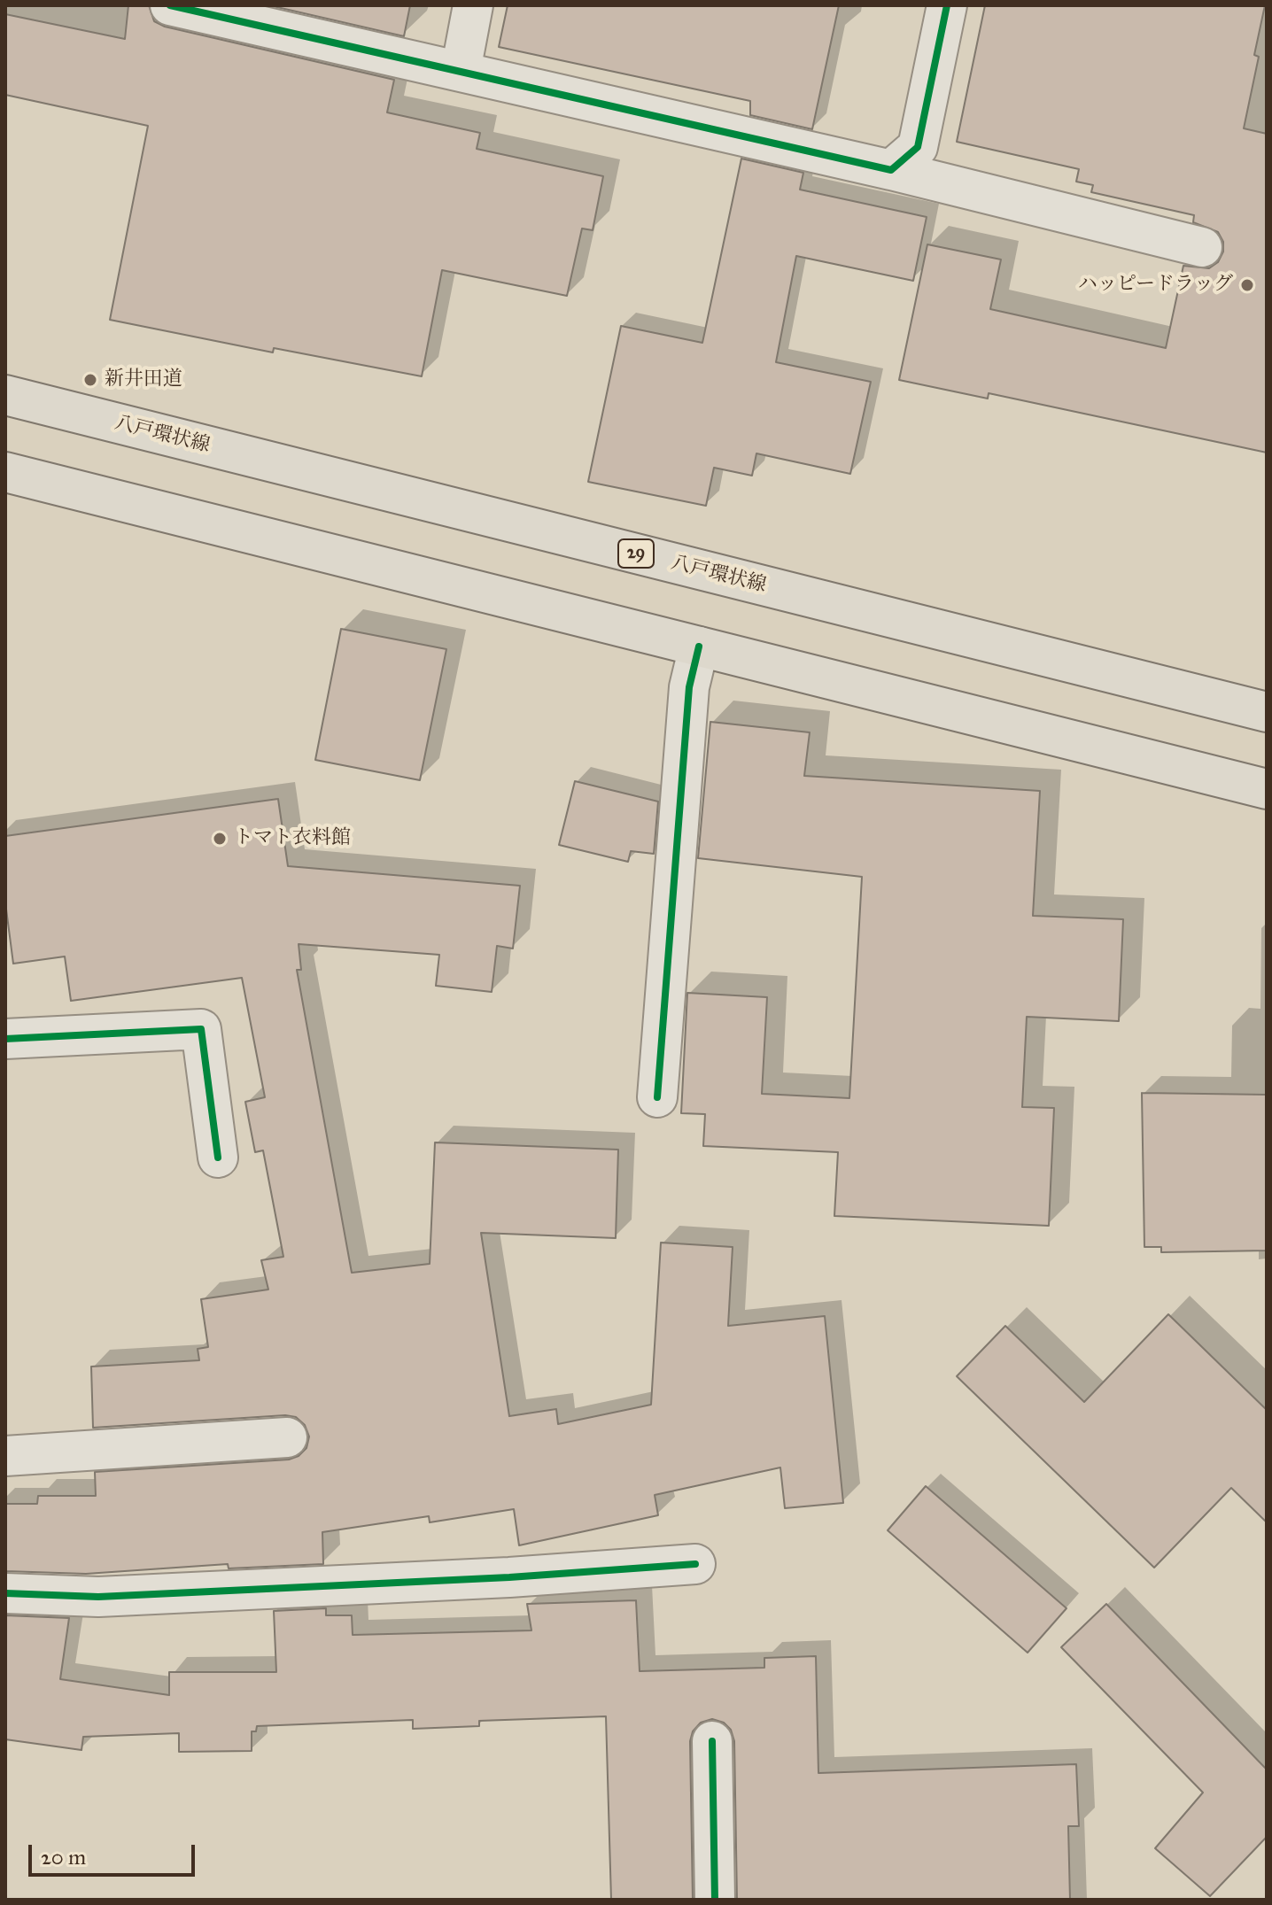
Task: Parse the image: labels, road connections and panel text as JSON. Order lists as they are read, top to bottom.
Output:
{
  "streets": {
    "main road": ["八戸環状線", "29"]
  },
  "places": ["ハッピードラッグ", "新井田道", "トマト衣料館"],
  "scale_bar": "20 m"
}
